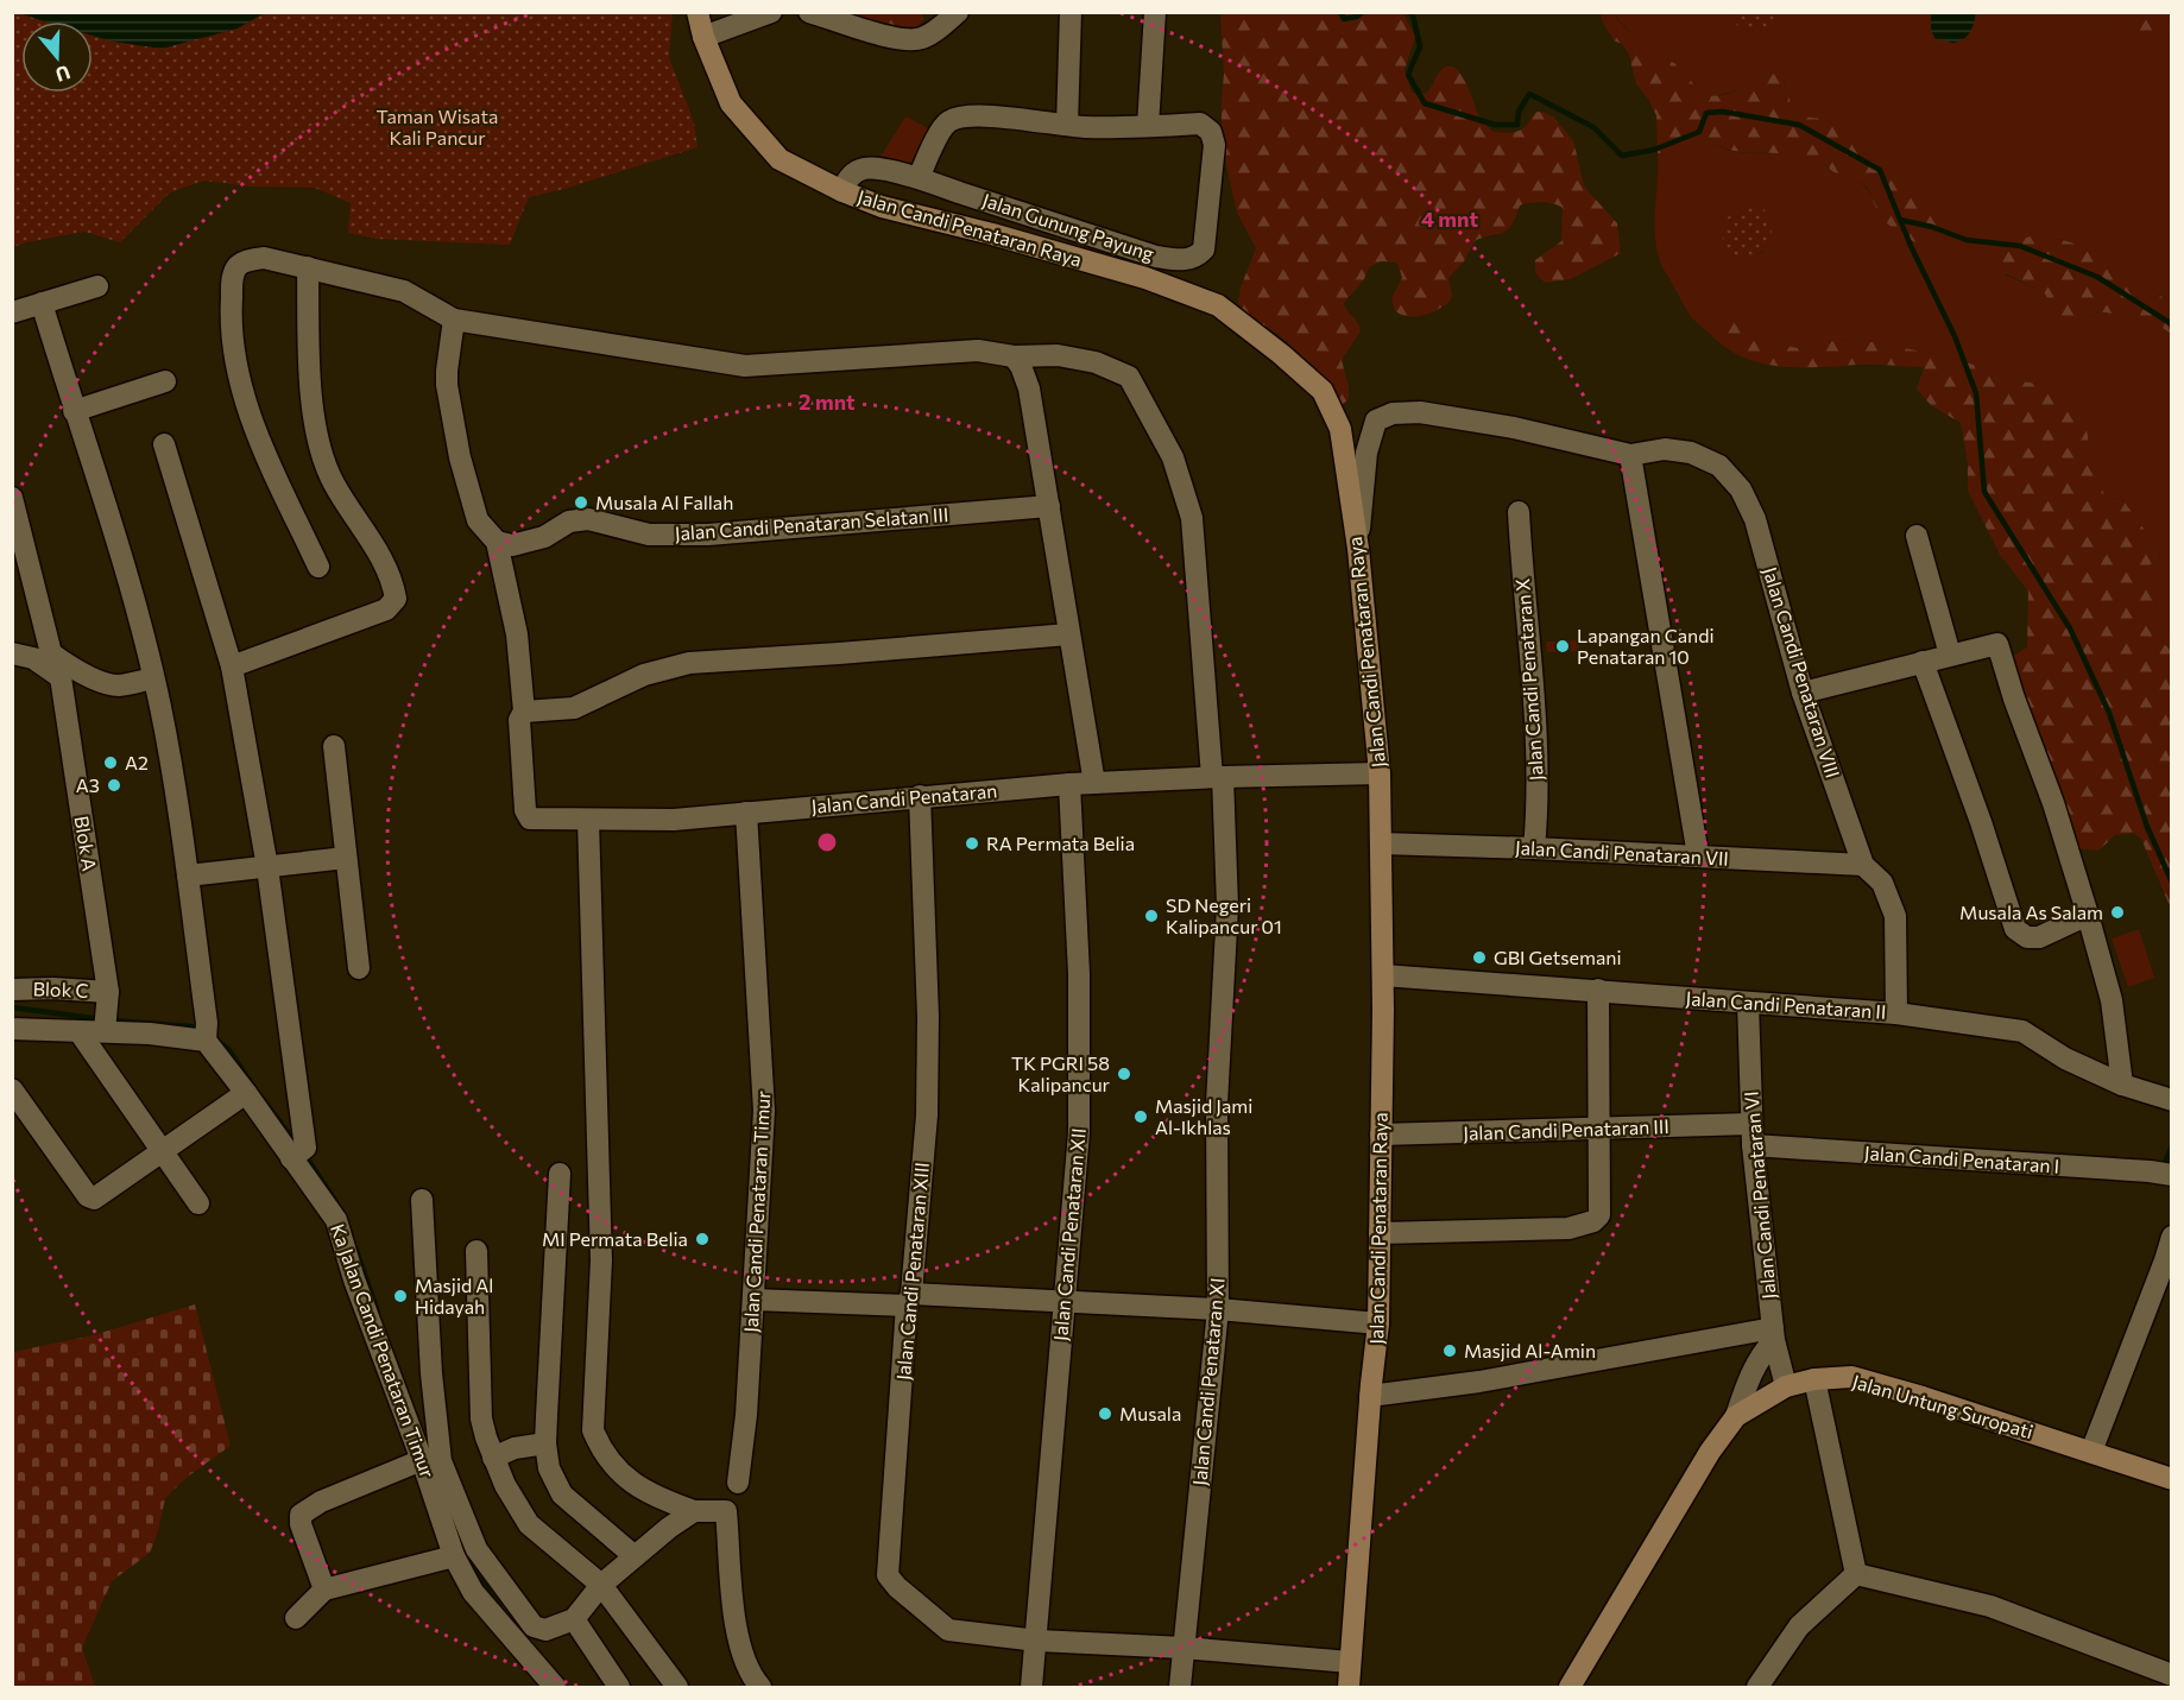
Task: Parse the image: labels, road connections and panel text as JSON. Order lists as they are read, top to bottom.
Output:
{
  "streets": {
    "main road": ["Jalan Candi Penataran Raya", "Jalan Untung Suropati"],
    "street": [
      "Jalan Gunung Payung",
      "Jalan Candi Penataran Selatan III",
      "Jalan Candi Penataran VIII",
      "Jalan Candi Penataran X",
      "Jalan Candi Penataran",
      "Blok A",
      "Jalan Candi Penataran VII",
      "Blok C",
      "Jalan Candi Penataran II",
      "Jalan Candi Penataran III",
      "Jalan Candi Penataran I",
      "Jalan Candi Penataran VI",
      "Jalan Candi Penataran Timur",
      "Jalan Candi Penataran XII",
      "Jalan Candi Penataran XIII",
      "Ka Jalan Candi Penataran Timur",
      "Jalan Candi Penataran XI"
    ]
  },
  "crossings": [
    ["Jalan Gunung Payung", "Jalan Candi Penataran Raya"],
    ["Jalan Candi Penataran Raya", "Jalan Candi Penataran"],
    ["Jalan Candi Penataran Raya", "Jalan Candi Penataran VII"],
    ["Jalan Candi Penataran Raya", "Jalan Candi Penataran II"],
    ["Jalan Candi Penataran Raya", "Jalan Candi Penataran III"],
    ["Jalan Candi Penataran VIII", "Jalan Candi Penataran VII"],
    ["Jalan Candi Penataran VIII", "Jalan Candi Penataran II"],
    ["Jalan Candi Penataran X", "Jalan Candi Penataran VII"],
    ["Jalan Candi Penataran", "Jalan Candi Penataran Timur"],
    ["Jalan Candi Penataran", "Jalan Candi Penataran XII"],
    ["Jalan Candi Penataran", "Jalan Candi Penataran XIII"],
    ["Jalan Candi Penataran", "Jalan Candi Penataran XI"],
    ["Blok A", "Blok C"],
    ["Jalan Candi Penataran II", "Jalan Candi Penataran VI"],
    ["Jalan Candi Penataran III", "Jalan Candi Penataran I"],
    ["Jalan Candi Penataran III", "Jalan Candi Penataran VI"],
    ["Jalan Candi Penataran I", "Jalan Candi Penataran VI"],
    ["Jalan Candi Penataran VI", "Jalan Untung Suropati"],
    ["Jalan Candi Penataran XII", "Jalan Candi Penataran XIII"]
  ],
  "parks": ["Taman Wisata Kali Pancur"],
  "places": [
    "Musala Al Fallah",
    "Lapangan Candi Penataran 10",
    "A2",
    "A3",
    "RA Permata Belia",
    "Musala As Salam",
    "SD Negeri Kalipancur 01",
    "GBI Getsemani",
    "TK PGRI 58 Kalipancur",
    "Masjid Jami Al-Ikhlas",
    "MI Permata Belia",
    "Masjid Al Hidayah",
    "Masjid Al-Amin",
    "Musala"
  ],
  "north": "bottom",
  "rings": ["4 mnt", "2 mnt"]
}
